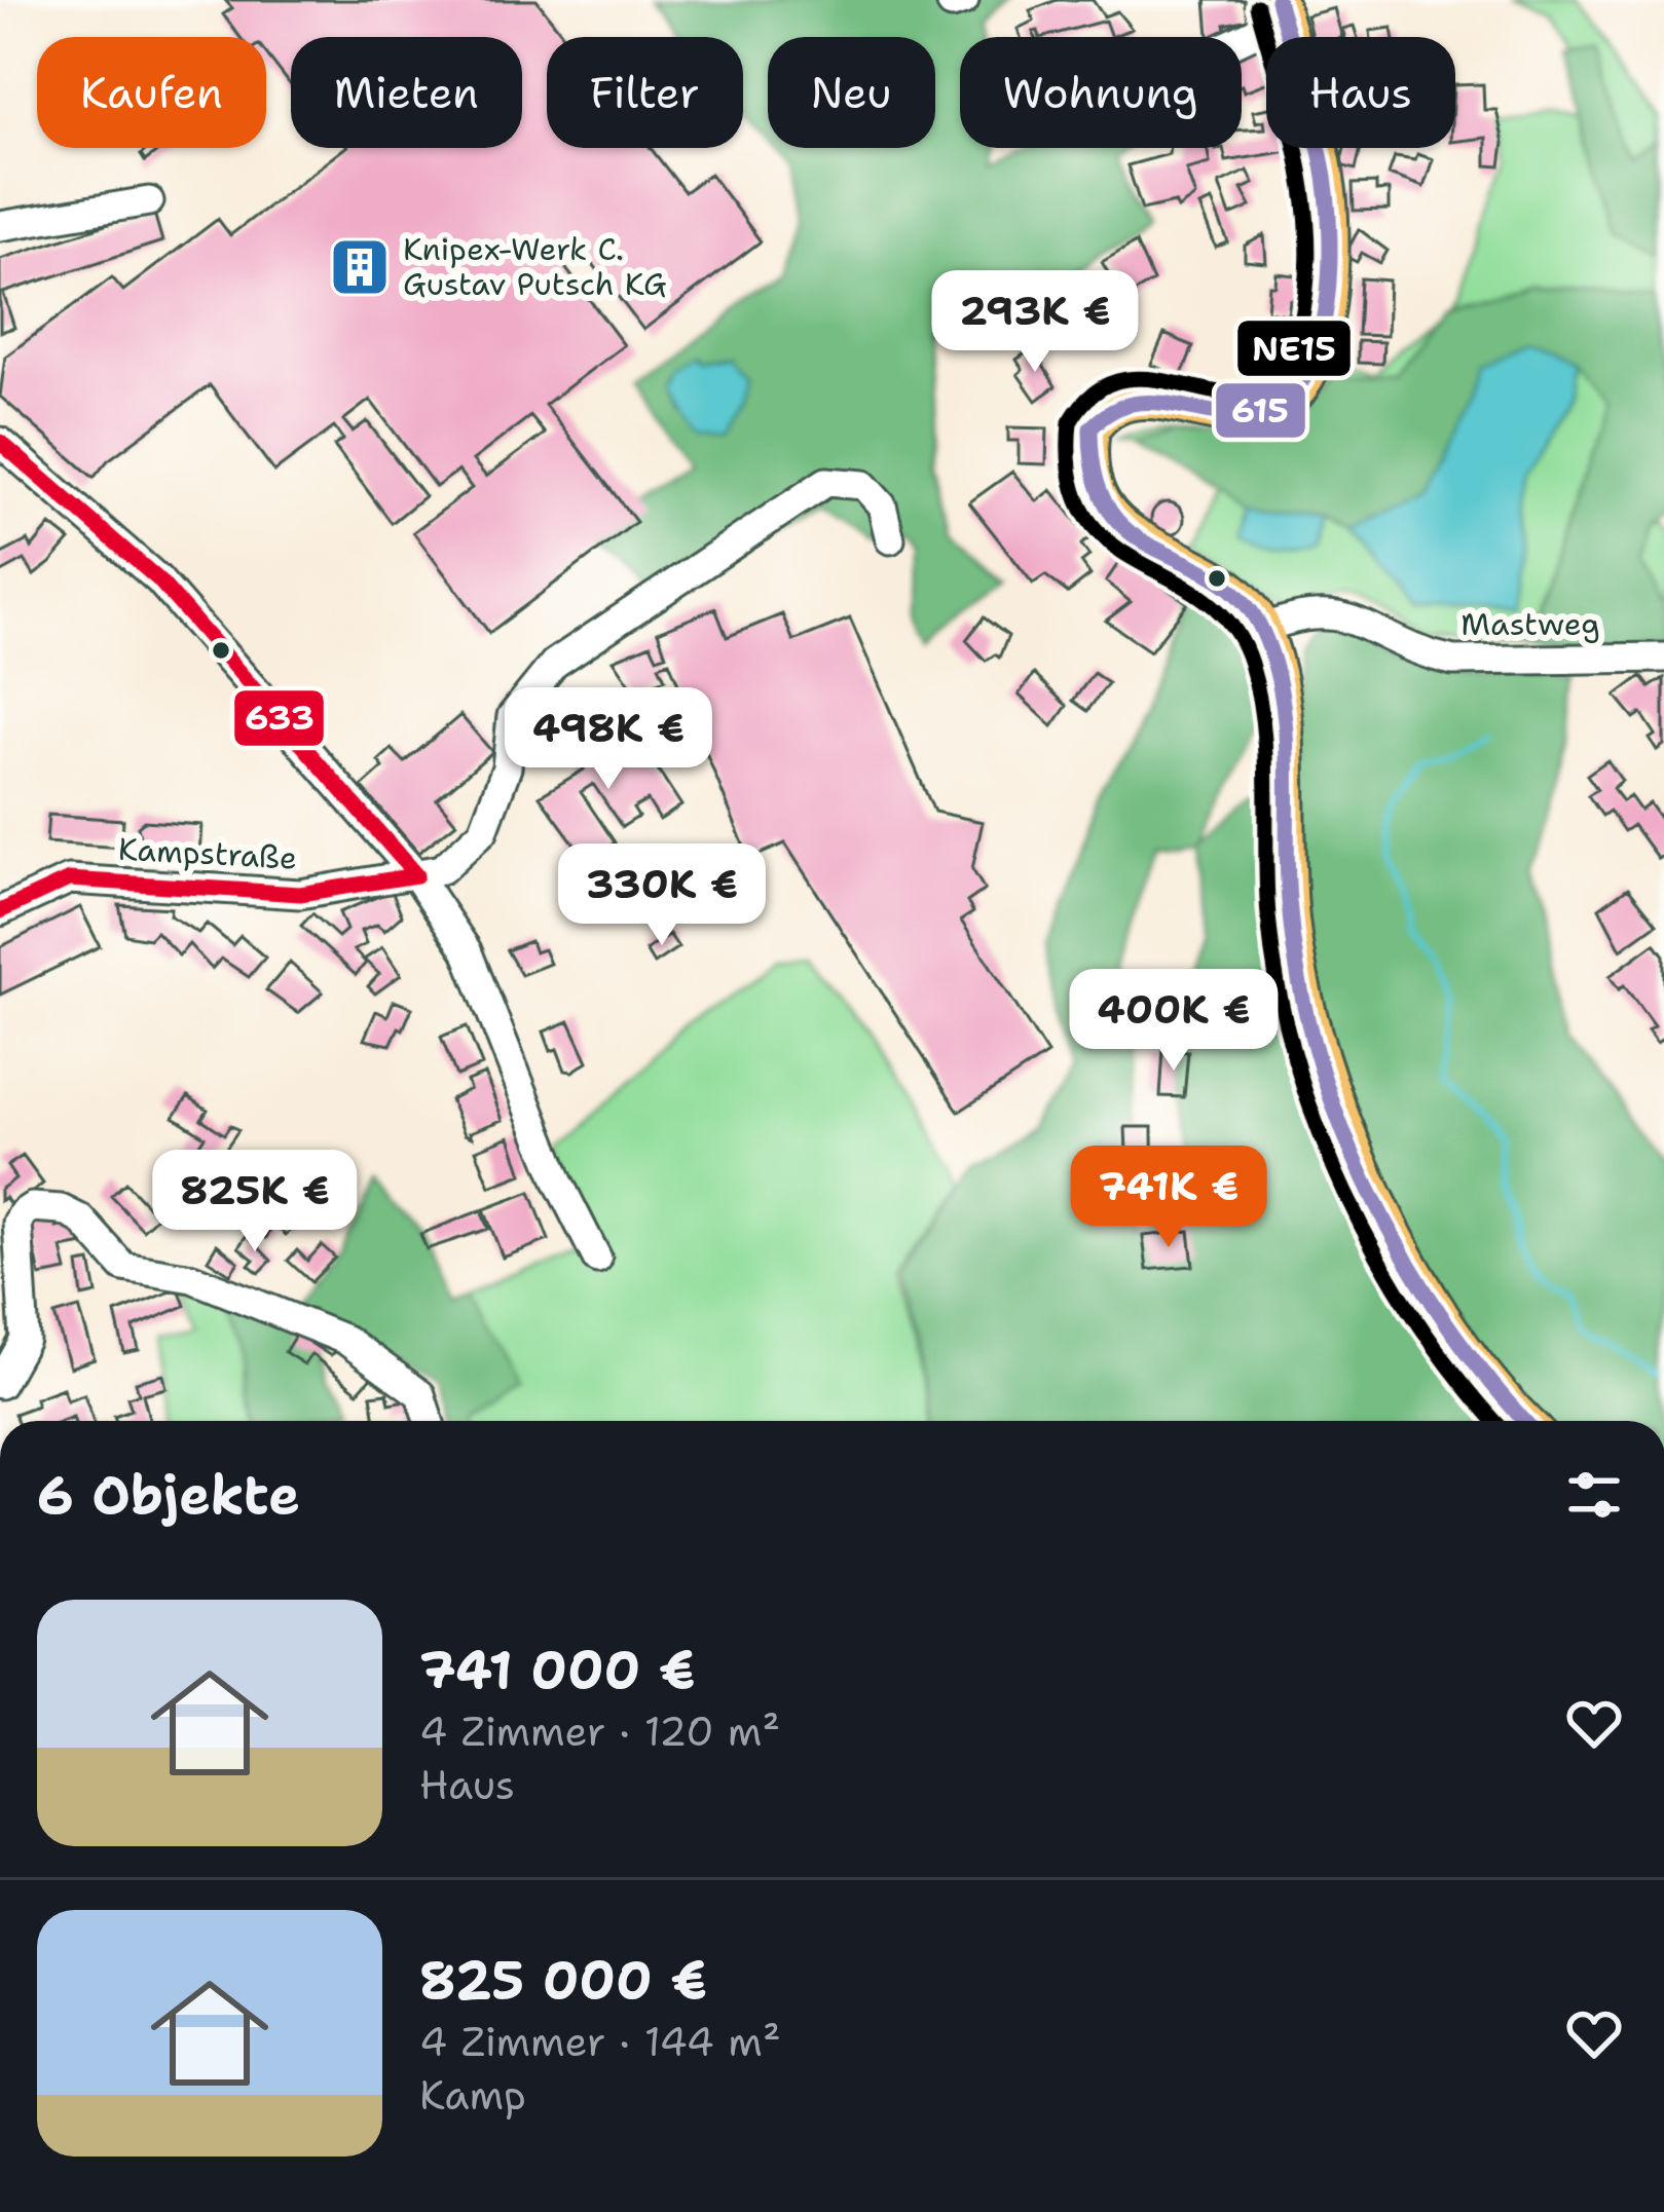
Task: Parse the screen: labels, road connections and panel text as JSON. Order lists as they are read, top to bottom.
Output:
{
  "streets": {
    "street": ["Mastweg", "Kampstraße"]
  },
  "places": {
    "building": ["Knipex-Werk C. Gustav Putsch KG"]
  },
  "lines": ["transit line 615", "transit line NE15", "transit line 633"],
  "page": {
    "chip": [
      "Kaufen",
      "Mieten",
      "Filter",
      "Neu",
      "Wohnung",
      "Haus"
    ],
    "price": [
      "293K €",
      "498K €",
      "330K €",
      "400K €",
      "741K €",
      "825K €"
    ],
    "heading": "6 Objekte",
    "list": [
      {
        "name": "741 000 €",
        "note": "4 Zimmer · 120 m² · Haus"
      },
      {
        "name": "825 000 €",
        "note": "4 Zimmer · 144 m² · Kamp"
      }
    ]
  }
}
